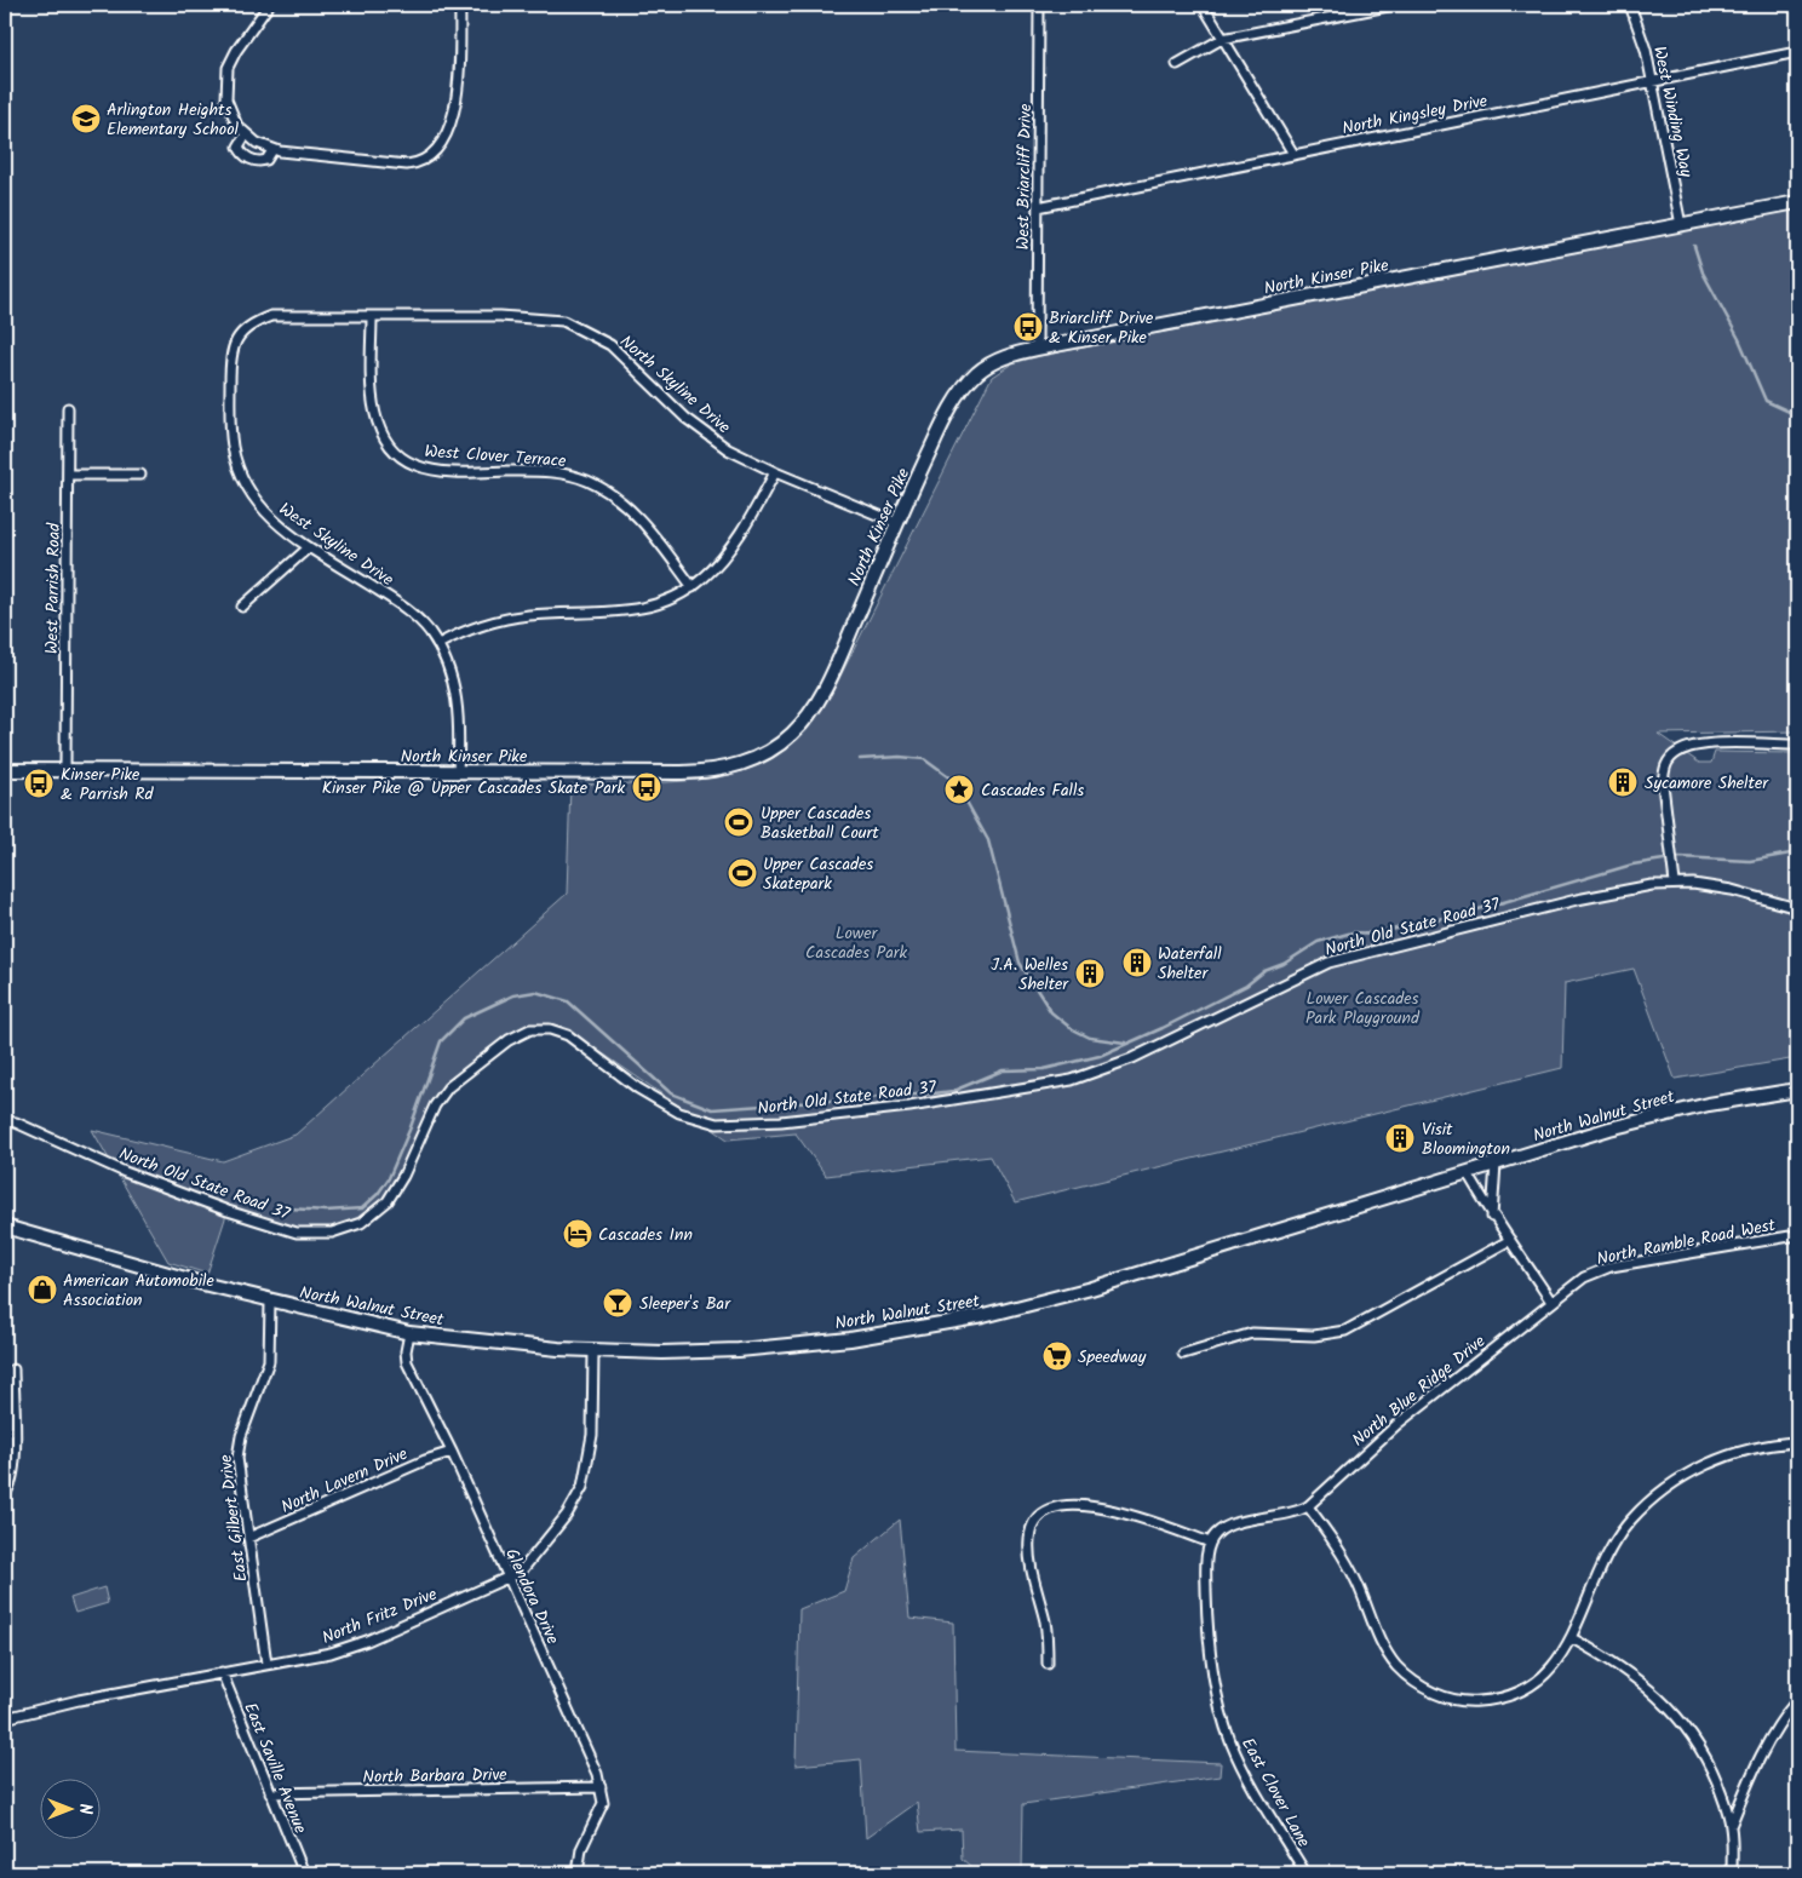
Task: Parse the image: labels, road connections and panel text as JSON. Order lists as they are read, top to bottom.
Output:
{
  "streets": {
    "street": [
      "West Winding Way",
      "North Kingsley Drive",
      "West Briarcliff Drive",
      "North Kinser Pike",
      "North Skyline Drive",
      "West Clover Terrace",
      "West Skyline Drive",
      "West Parrish Road",
      "North Old State Road 37",
      "North Walnut Street",
      "North Ramble Road West",
      "North Blue Ridge Drive",
      "North Lavern Drive",
      "East Gilbert Drive",
      "Glendora Drive",
      "North Fritz Drive",
      "East Saville Avenue",
      "North Barbara Drive",
      "East Clover Lane"
    ]
  },
  "crossings": [
    ["West Winding Way", "North Kingsley Drive"],
    ["West Winding Way", "North Kinser Pike"],
    ["North Kingsley Drive", "West Briarcliff Drive"],
    ["West Briarcliff Drive", "North Kinser Pike"],
    ["North Kinser Pike", "North Skyline Drive"],
    ["North Kinser Pike", "West Skyline Drive"],
    ["North Kinser Pike", "West Parrish Road"],
    ["North Skyline Drive", "West Clover Terrace"],
    ["North Skyline Drive", "West Skyline Drive"],
    ["North Walnut Street", "East Gilbert Drive"],
    ["North Walnut Street", "Glendora Drive"],
    ["North Walnut Street", "North Fritz Drive"],
    ["North Ramble Road West", "North Blue Ridge Drive"],
    ["North Lavern Drive", "East Gilbert Drive"],
    ["North Lavern Drive", "Glendora Drive"],
    ["East Gilbert Drive", "North Fritz Drive"],
    ["Glendora Drive", "North Fritz Drive"],
    ["Glendora Drive", "North Barbara Drive"],
    ["North Fritz Drive", "East Saville Avenue"],
    ["East Saville Avenue", "North Barbara Drive"]
  ],
  "parks": ["Lower Cascades Park", "Lower Cascades Park Playground"],
  "places": {
    "school or university": ["Arlington Heights Elementary School"],
    "bus stop": ["Briarcliff Drive & Kinser Pike", "Kinser Pike & Parrish Rd", "Kinser Pike @ Upper Cascades Skate Park"],
    "building": [
      "Sycamore Shelter",
      "Waterfall Shelter",
      "J.A. Welles Shelter",
      "Visit Bloomington"
    ],
    "place": ["Cascades Falls"],
    "sports": ["Upper Cascades Basketball Court", "Upper Cascades Skatepark"],
    "hotel": ["Cascades Inn"],
    "shop": ["American Automobile Association"],
    "bar": ["Sleeper's Bar"],
    "supermarket": ["Speedway"]
  },
  "north": "right"
}
